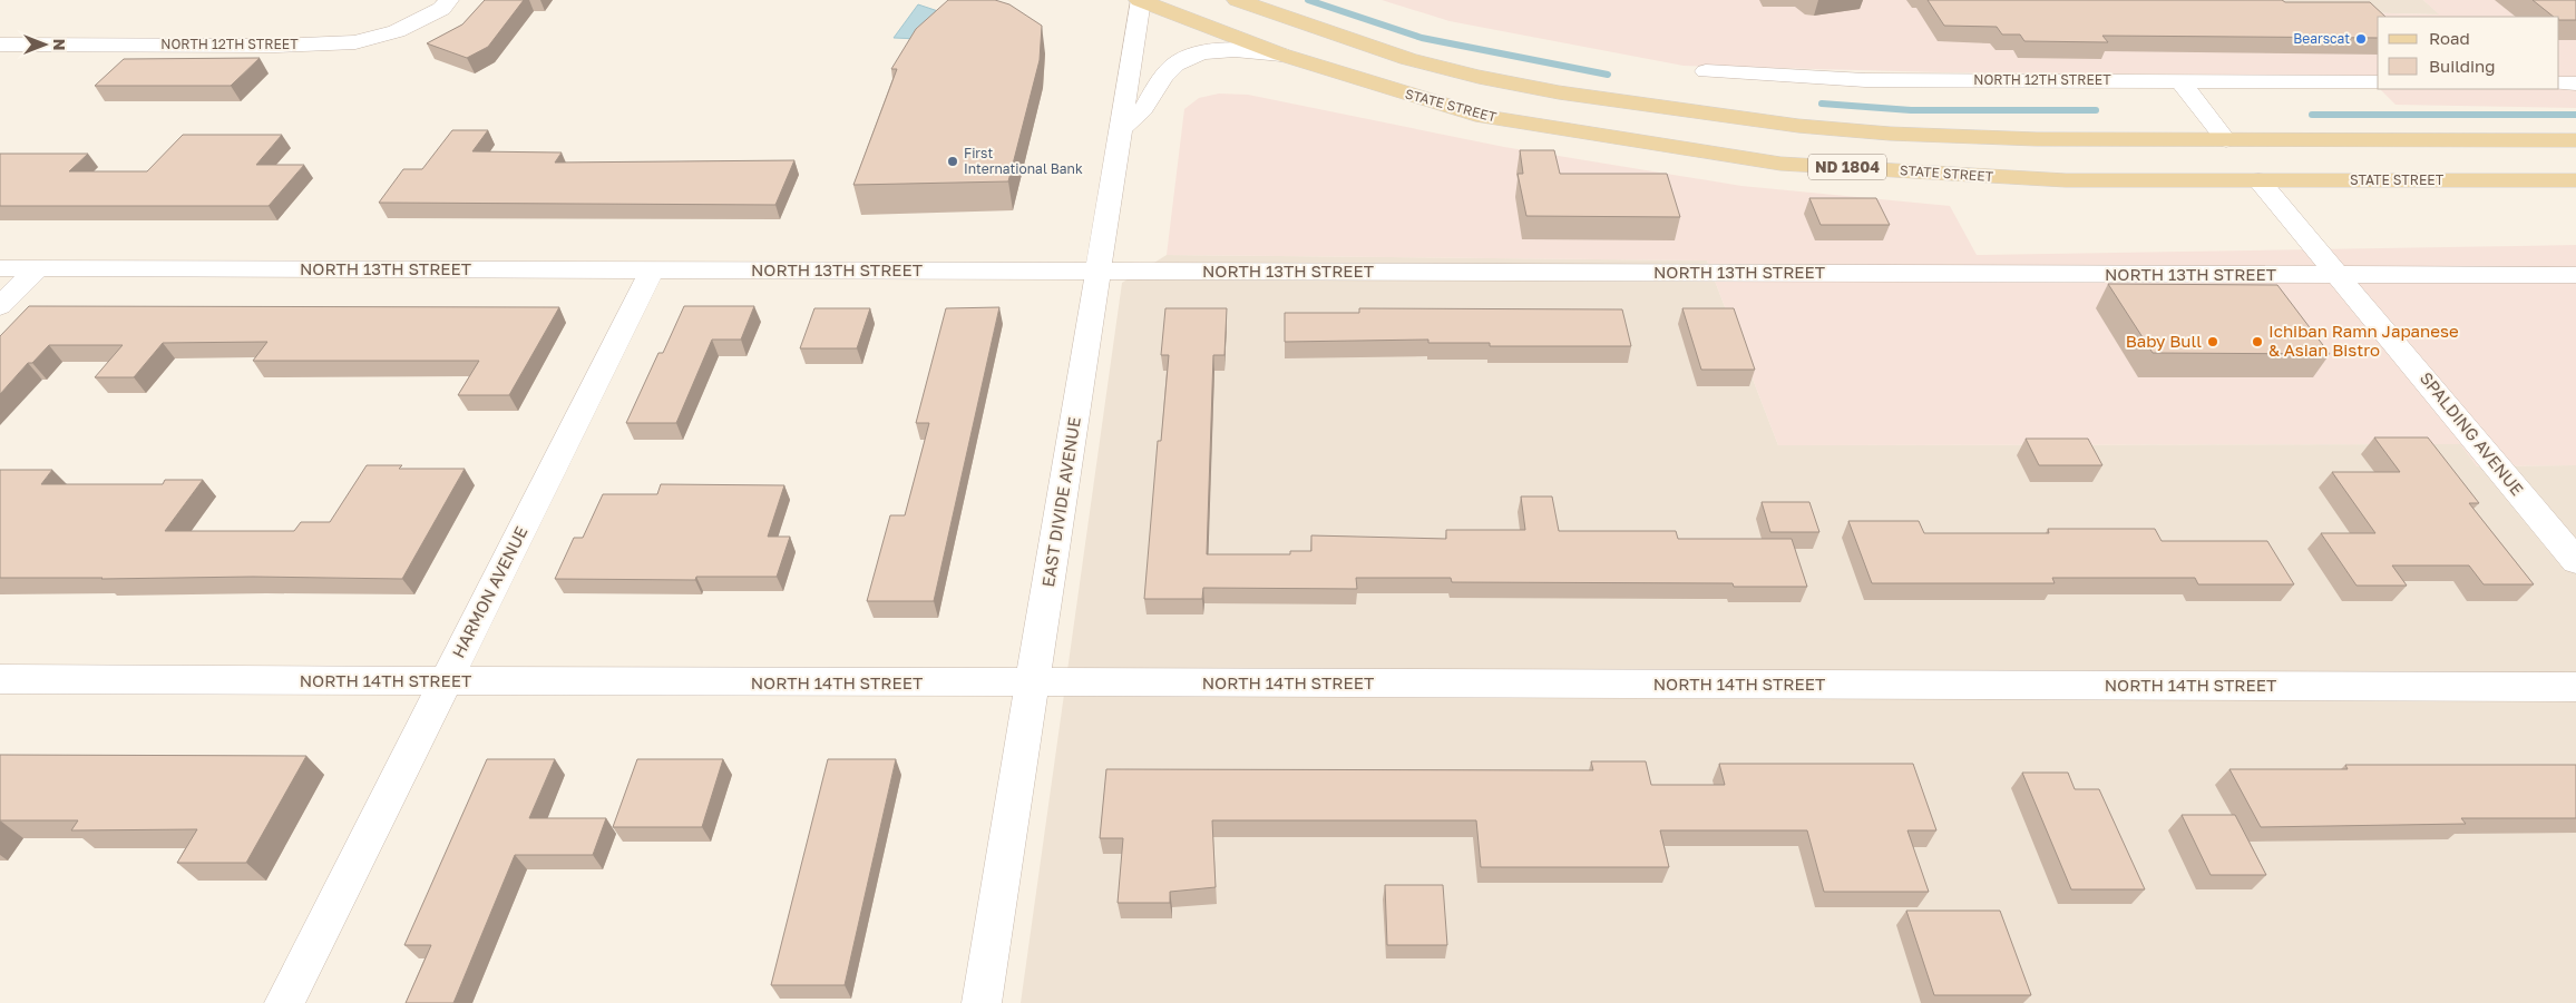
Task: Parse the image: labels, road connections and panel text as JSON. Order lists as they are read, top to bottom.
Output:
{
  "streets": {
    "main road": ["STATE STREET", "ND 1804"],
    "street": [
      "NORTH 12TH STREET",
      "NORTH 13TH STREET",
      "SPALDING AVENUE",
      "EAST DIVIDE AVENUE",
      "HARMON AVENUE",
      "NORTH 14TH STREET"
    ]
  },
  "crossings": [
    ["STATE STREET", "SPALDING AVENUE"],
    ["STATE STREET", "EAST DIVIDE AVENUE"],
    ["NORTH 13TH STREET", "SPALDING AVENUE"],
    ["NORTH 13TH STREET", "EAST DIVIDE AVENUE"],
    ["NORTH 13TH STREET", "HARMON AVENUE"],
    ["EAST DIVIDE AVENUE", "NORTH 14TH STREET"],
    ["HARMON AVENUE", "NORTH 14TH STREET"]
  ],
  "places": [
    "Bearscat",
    "First International Bank",
    "Baby Bull",
    "Ichiban Ramn Japanese & Asian Bistro"
  ],
  "legend": ["Road", "Building"],
  "north": "right"
}
